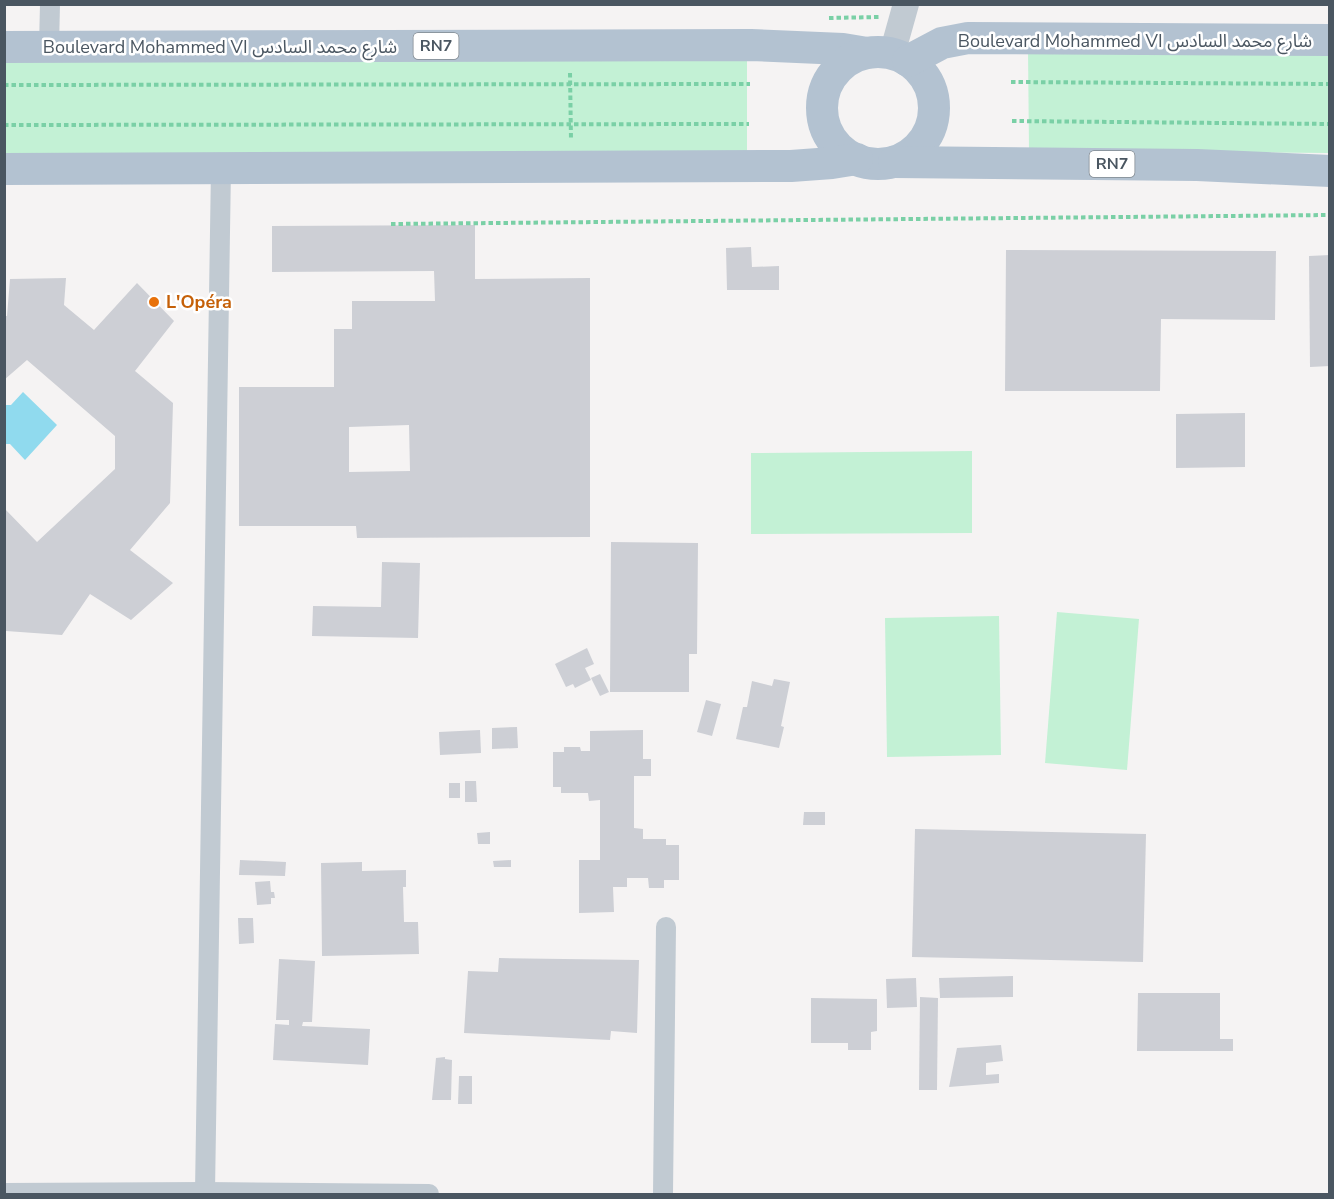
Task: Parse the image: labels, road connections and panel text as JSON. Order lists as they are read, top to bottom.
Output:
{
  "streets": {
    "main road": ["Boulevard Mohammed VI شارع محمد السادس", "RN7"]
  },
  "crossings": [
    ["Boulevard Mohammed VI شارع محمد السادس", "RN7"]
  ],
  "places": ["L'Opéra"]
}
